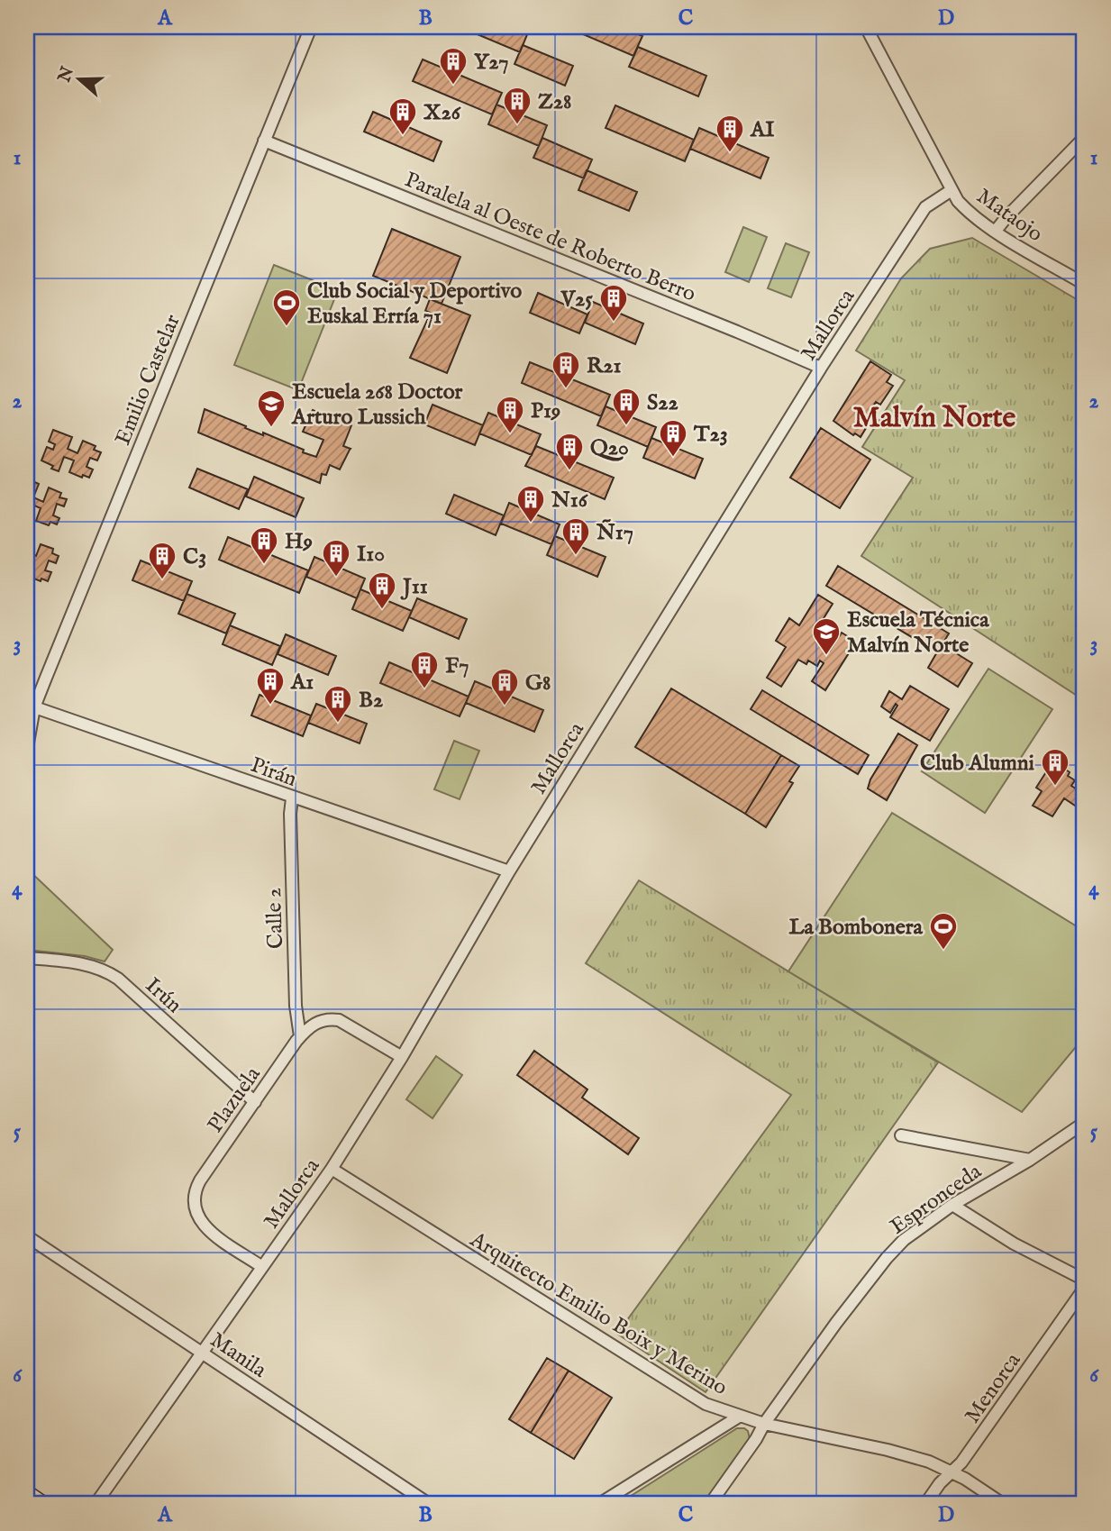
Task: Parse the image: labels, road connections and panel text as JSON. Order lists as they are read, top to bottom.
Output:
{
  "streets": {
    "street": [
      "Mataojo",
      "Paralela al Oeste de Roberto Berro",
      "Mallorca",
      "Emilio Castelar",
      "Pirán",
      "Calle 2",
      "Irún",
      "Plazuela",
      "Espronceda",
      "Arquitecto Emilio Boix y Merino",
      "Manila",
      "Menorca"
    ]
  },
  "crossings": [
    ["Mataojo", "Mallorca"],
    ["Paralela al Oeste de Roberto Berro", "Mallorca"],
    ["Paralela al Oeste de Roberto Berro", "Emilio Castelar"],
    ["Mallorca", "Pirán"],
    ["Mallorca", "Plazuela"],
    ["Mallorca", "Arquitecto Emilio Boix y Merino"],
    ["Mallorca", "Manila"],
    ["Emilio Castelar", "Pirán"],
    ["Pirán", "Calle 2"],
    ["Calle 2", "Plazuela"],
    ["Irún", "Plazuela"],
    ["Espronceda", "Arquitecto Emilio Boix y Merino"],
    ["Arquitecto Emilio Boix y Merino", "Menorca"]
  ],
  "districts": ["Malvín Norte"],
  "places": {
    "building": [
      "Y27",
      "Z28",
      "X26",
      "AI",
      "V25",
      "R21",
      "S22",
      "P19",
      "T23",
      "Q20",
      "N16",
      "Ñ17",
      "H9",
      "I10",
      "C3",
      "J11",
      "F7",
      "A1",
      "G8",
      "B2",
      "Club Alumni"
    ],
    "sports": ["Club Social y Deportivo Euskal Erría 71", "La Bombonera"],
    "school or university": ["Escuela 268 Doctor Arturo Lussich", "Escuela Técnica Malvín Norte"]
  },
  "north": "left",
  "grid": {
    "columns": [
      "A",
      "B",
      "C",
      "D"
    ],
    "rows": [
      "1",
      "2",
      "3",
      "4",
      "5",
      "6"
    ]
  }
}
